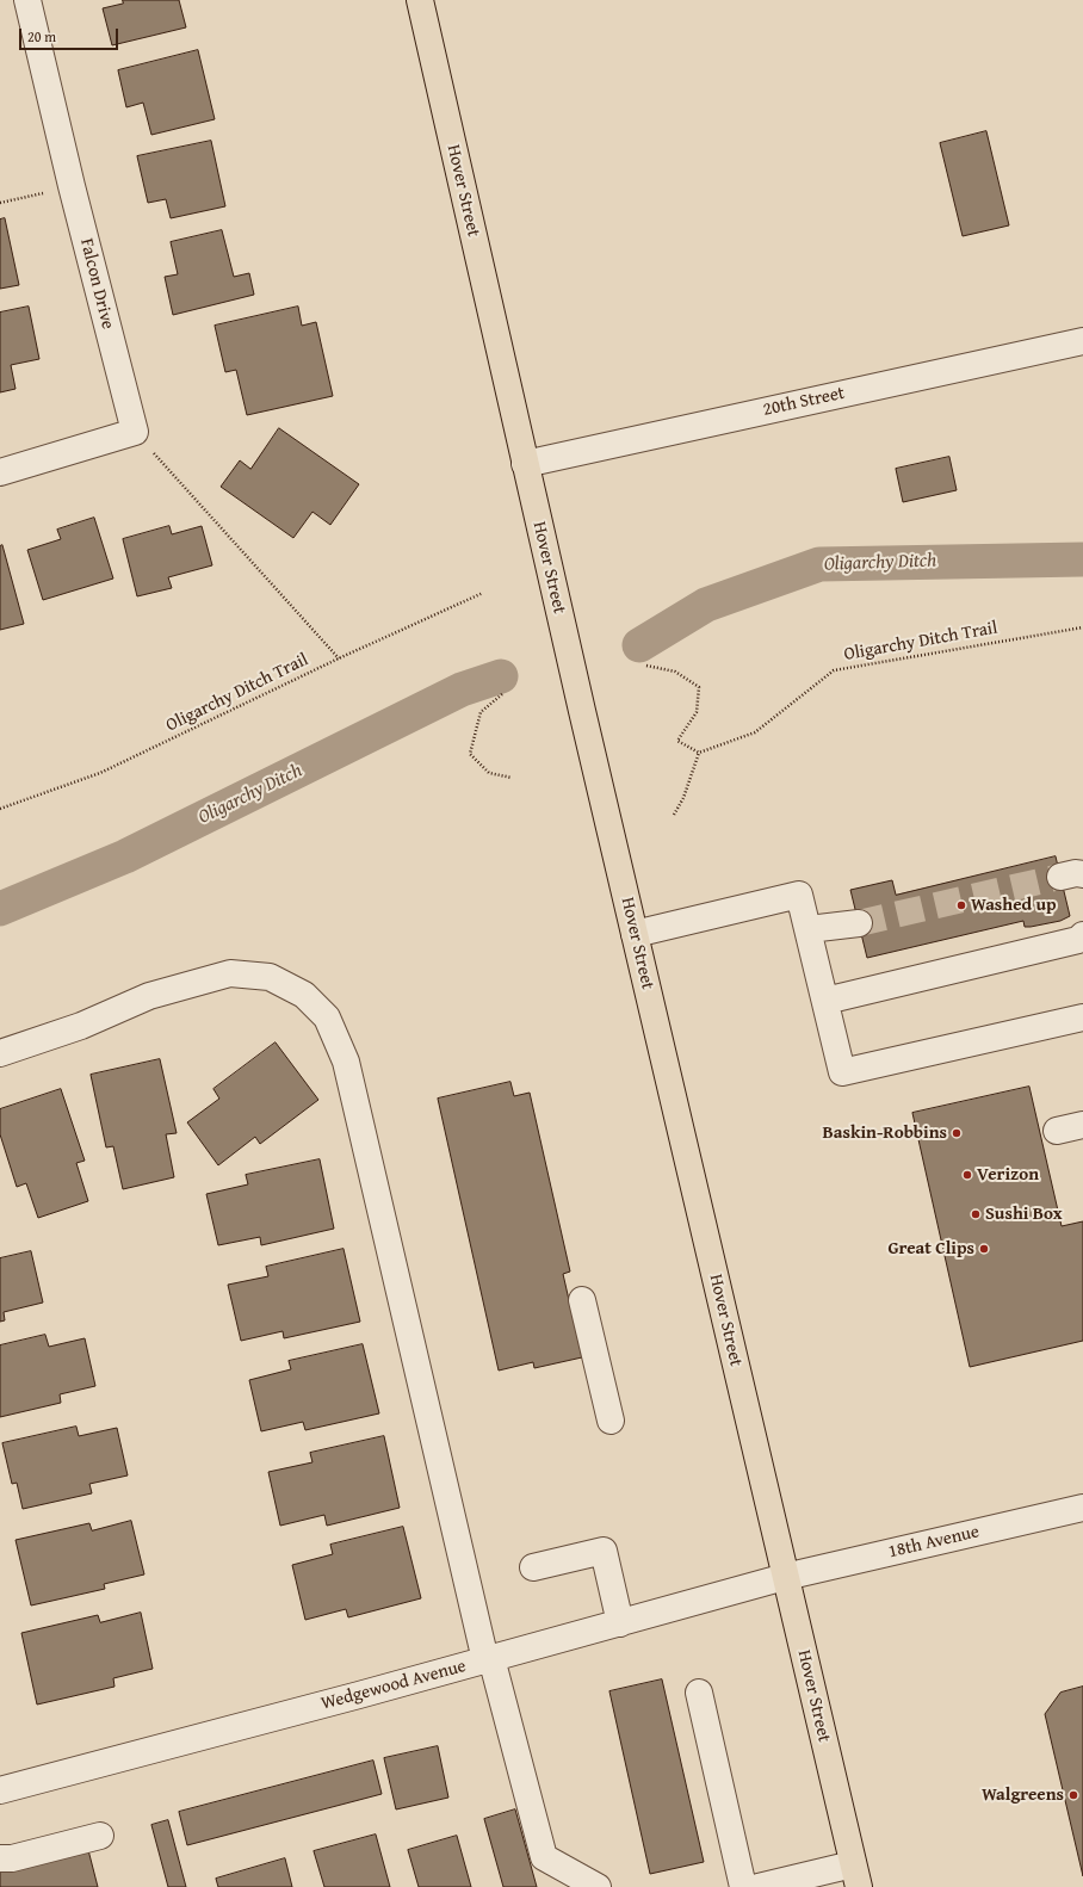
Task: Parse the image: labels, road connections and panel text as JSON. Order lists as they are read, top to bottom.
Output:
{
  "streets": {
    "main road": ["Hover Street"],
    "street": [
      "Falcon Drive",
      "20th Street",
      "18th Avenue",
      "Wedgewood Avenue"
    ],
    "path": ["Oligarchy Ditch Trail"]
  },
  "crossings": [
    ["Hover Street", "20th Street"],
    ["Hover Street", "18th Avenue"],
    ["Hover Street", "Wedgewood Avenue"],
    ["18th Avenue", "Wedgewood Avenue"]
  ],
  "water": ["Oligarchy Ditch"],
  "places": [
    "Washed up",
    "Baskin-Robbins",
    "Verizon",
    "Sushi Box",
    "Great Clips",
    "Walgreens"
  ],
  "scale_bar": "20 m"
}
